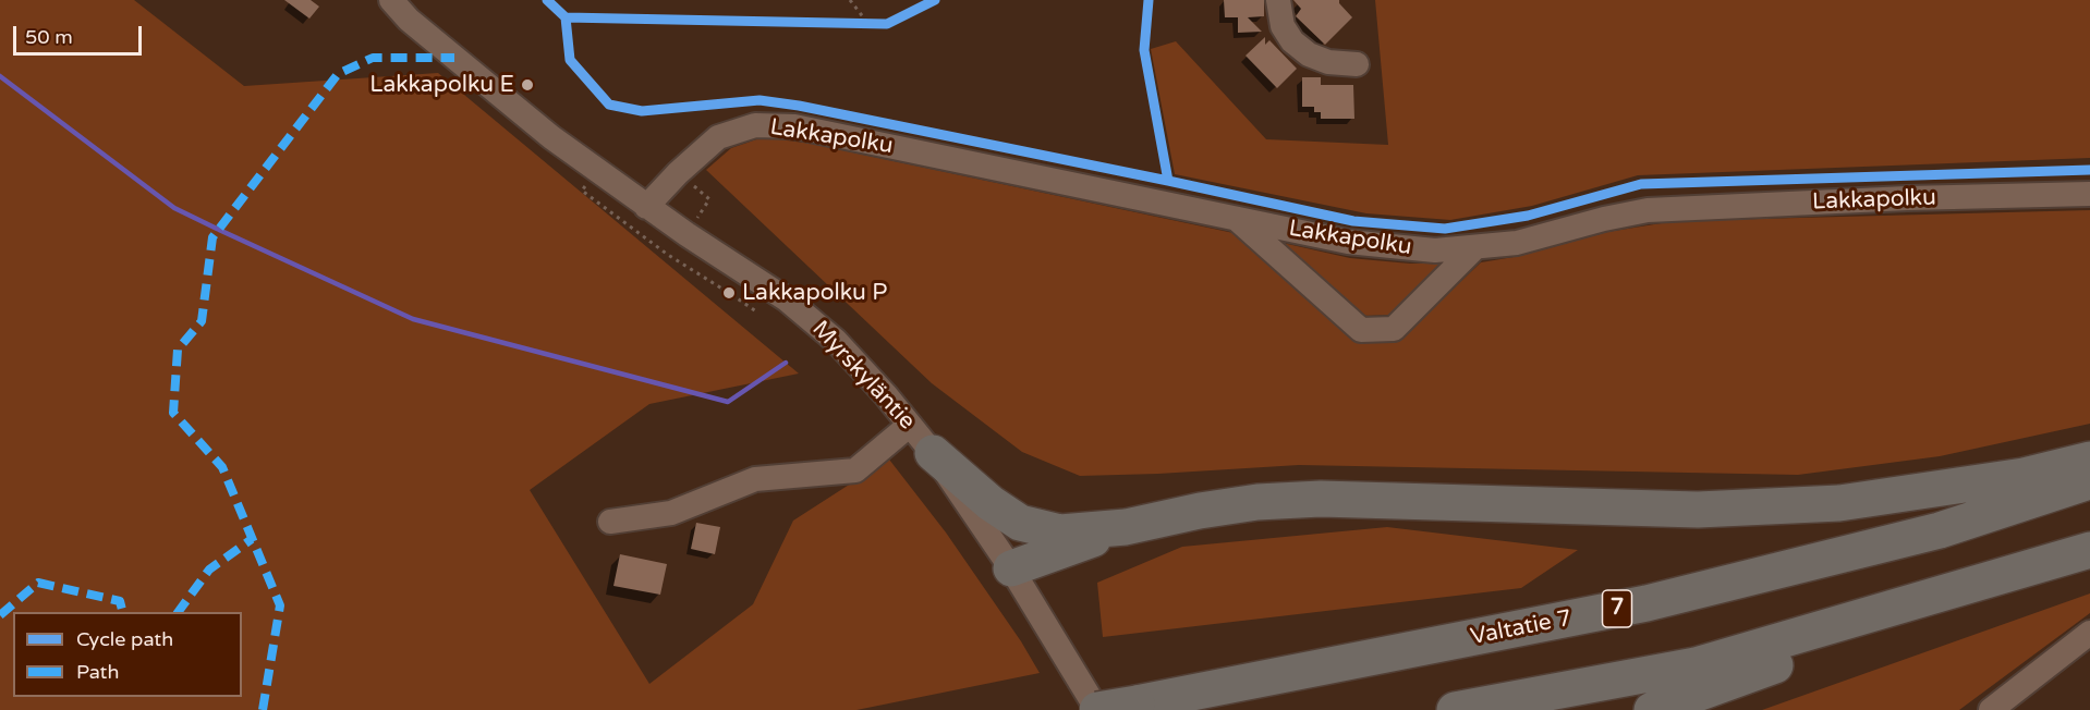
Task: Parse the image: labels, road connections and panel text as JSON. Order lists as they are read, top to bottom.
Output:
{
  "streets": {
    "highway": ["7", "Valtatie 7"],
    "street": ["Lakkapolku", "Myrskyläntie"]
  },
  "crossings": [
    ["Lakkapolku", "Myrskyläntie"],
    ["Myrskyläntie", "Valtatie 7"]
  ],
  "places": ["Lakkapolku E", "Lakkapolku P"],
  "legend": ["Cycle path", "Path"],
  "scale_bar": "50 m"
}
